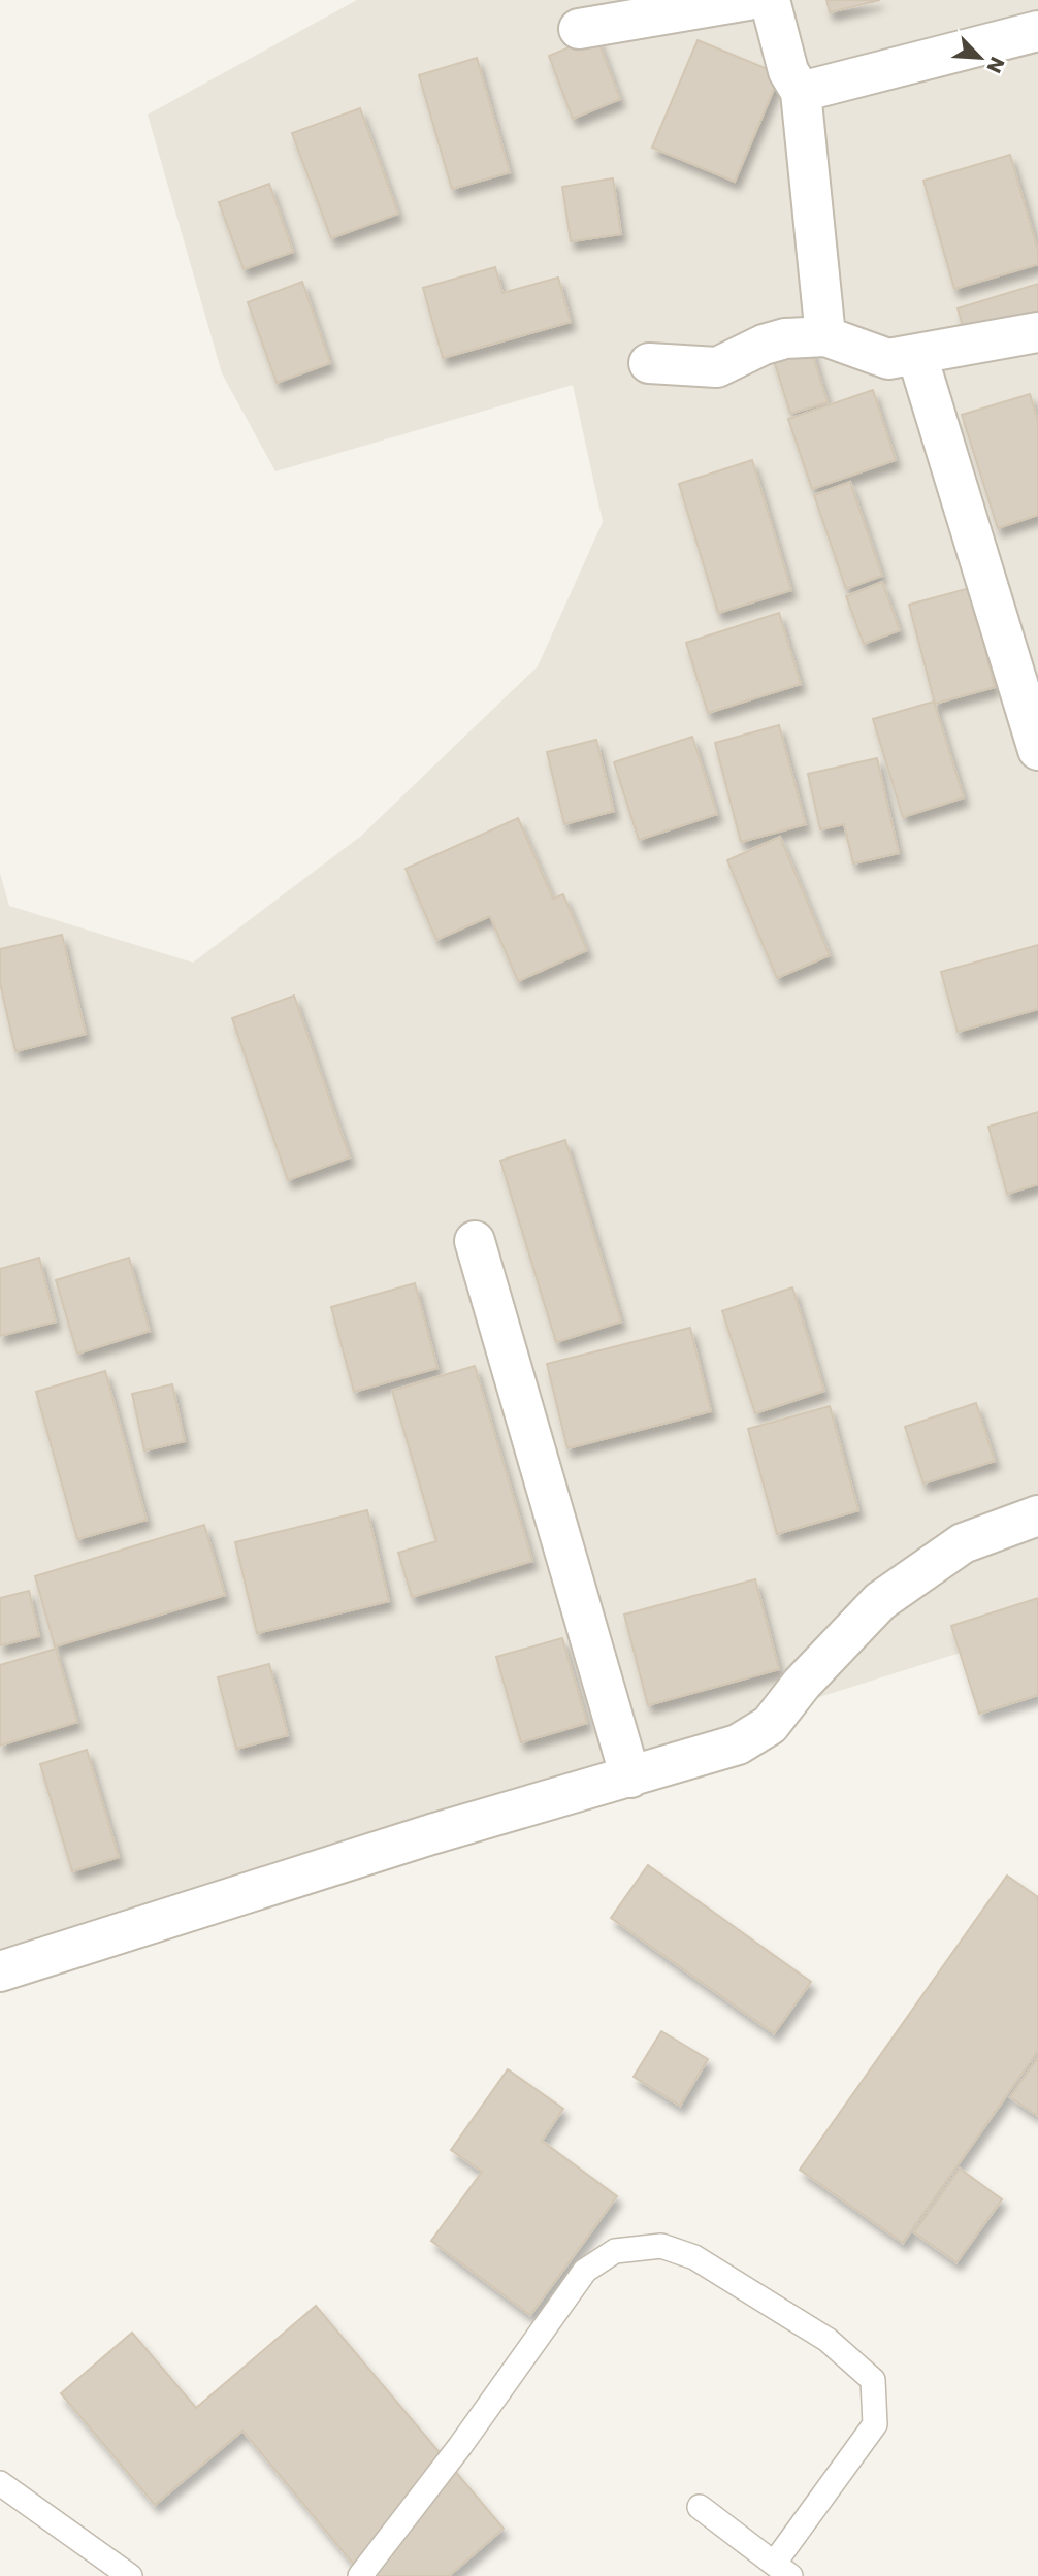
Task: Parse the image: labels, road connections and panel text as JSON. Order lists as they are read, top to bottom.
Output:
{
  "north": "bottom right"
}
